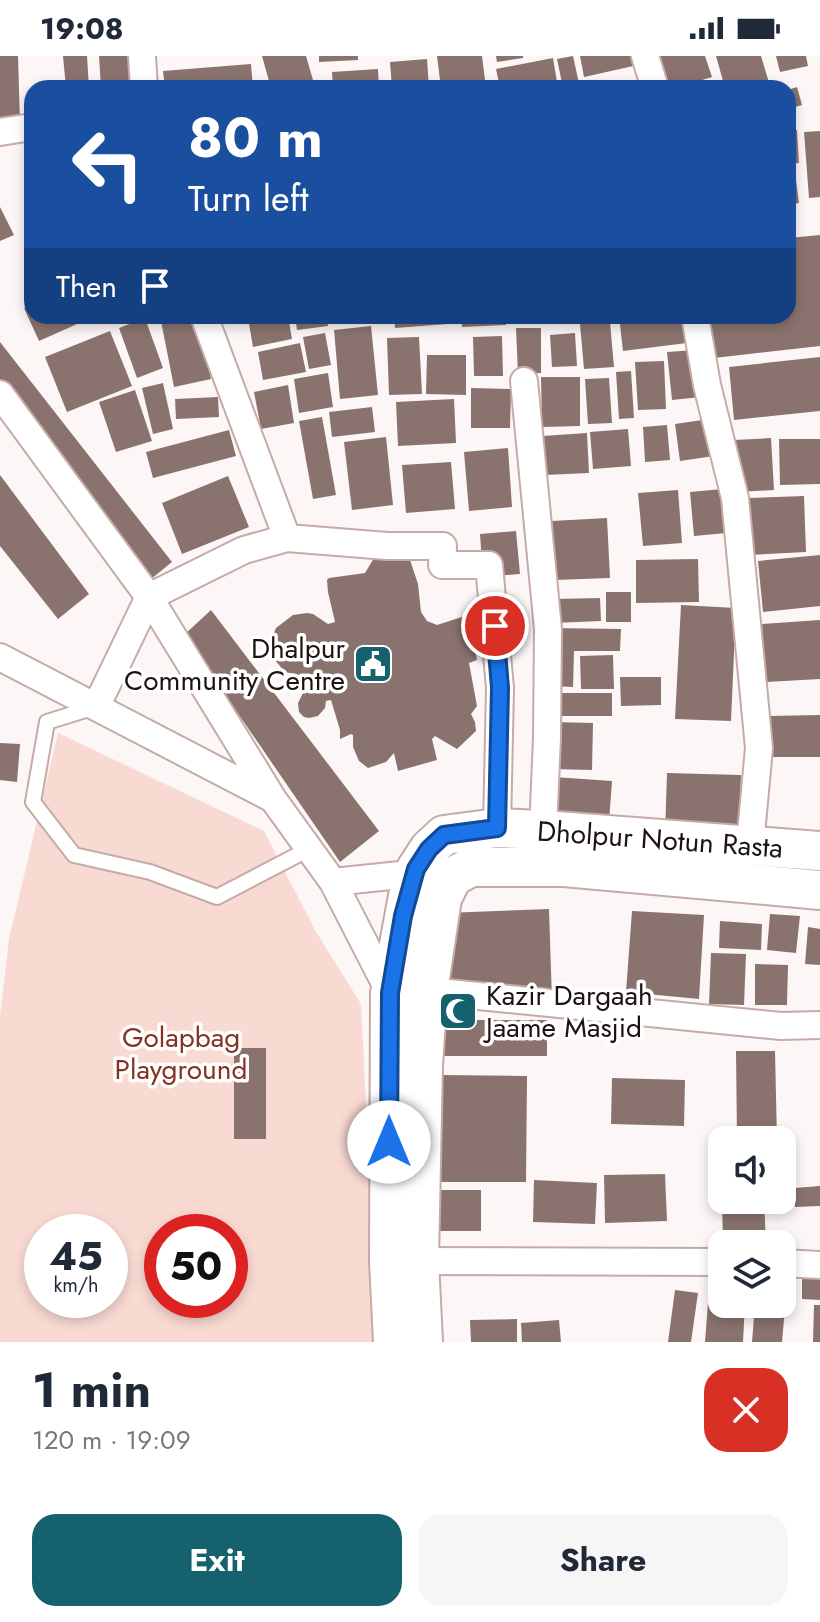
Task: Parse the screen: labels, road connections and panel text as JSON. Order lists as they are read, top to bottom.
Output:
{
  "streets": {
    "main road": ["Dholpur Notun Rasta"]
  },
  "parks": ["Golapbag Playground"],
  "places": {
    "public building": ["Dhalpur Community Centre"],
    "mosque": ["Kazir Dargaah Jaame Masjid"]
  },
  "page": {
    "status": "19:08",
    "turn": ["80 m", "Turn left"],
    "then": "Then",
    "speed": "45 km/h",
    "limit": "50",
    "heading": ["1 min", "120 m · 19:09"],
    "buttons": ["Exit", "Share"]
  }
}
